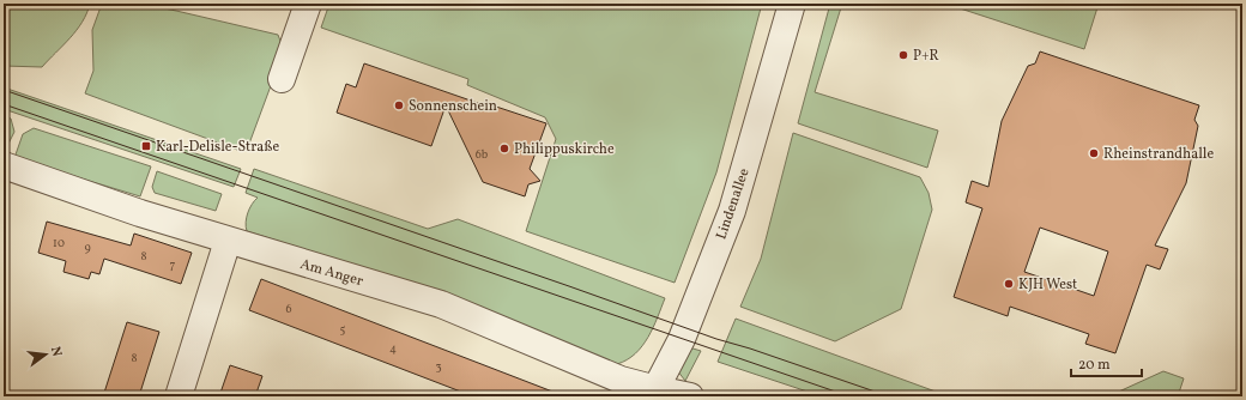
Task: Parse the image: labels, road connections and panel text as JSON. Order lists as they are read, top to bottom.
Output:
{
  "streets": {
    "street": ["Lindenallee", "Am Anger"]
  },
  "crossings": [
    ["Lindenallee", "Am Anger"]
  ],
  "places": {
    "other": [
      "P+R",
      "Sonnenschein",
      "Philippuskirche",
      "Rheinstrandhalle",
      "KJH West"
    ],
    "transit": ["Karl-Delisle-Straße"]
  },
  "house_numbers": [
    "6b",
    "10",
    "9",
    "8",
    "7",
    "6",
    "5",
    "4",
    "8",
    "3"
  ],
  "scale_bar": "20 m",
  "north": "right"
}
